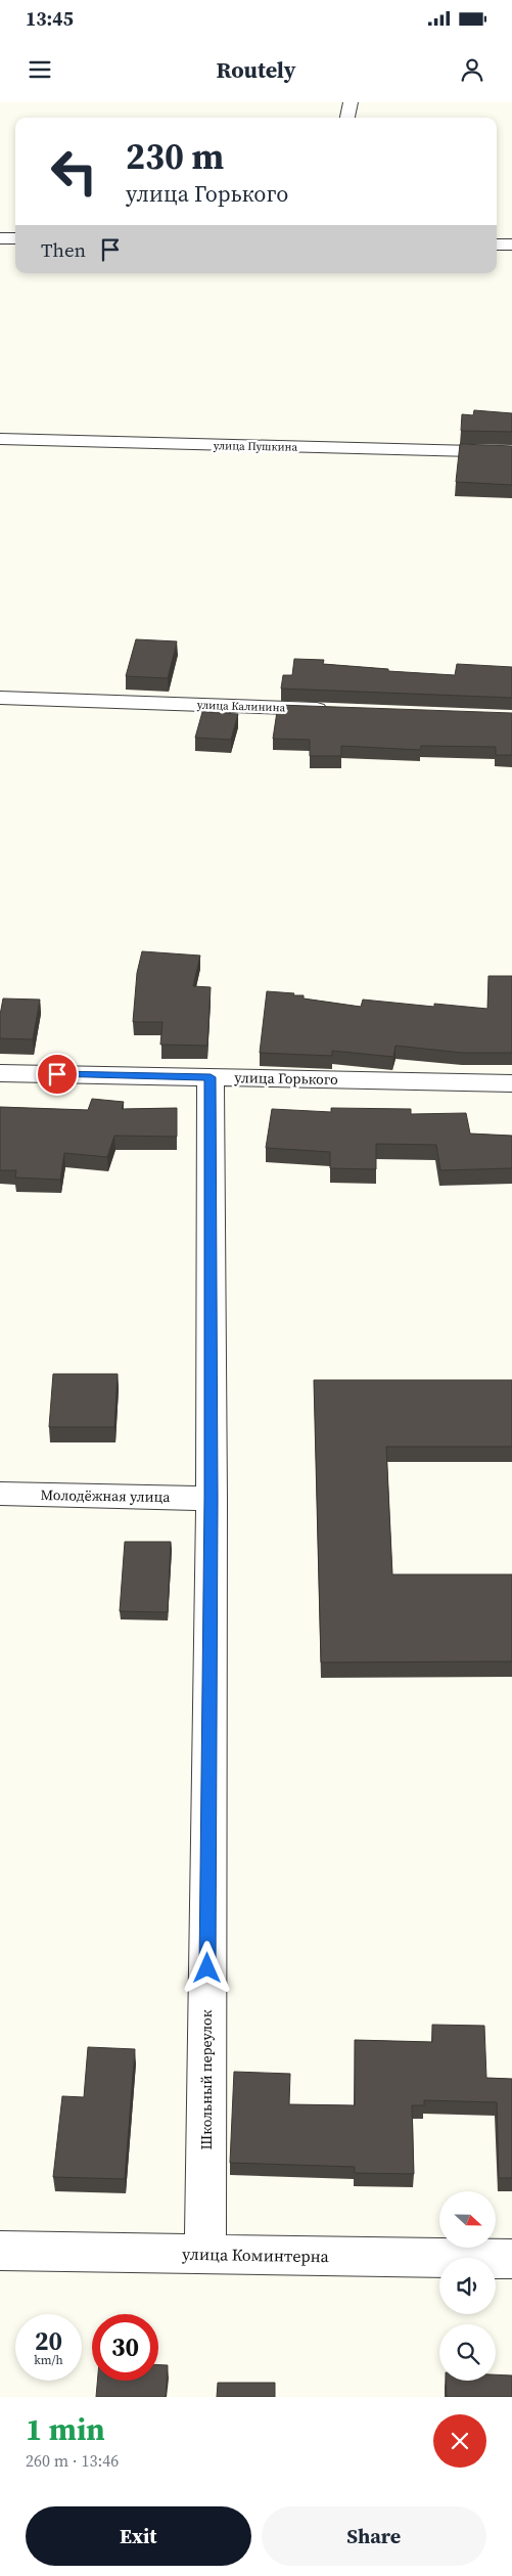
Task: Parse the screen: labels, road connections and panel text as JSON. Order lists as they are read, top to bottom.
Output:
{
  "streets": {
    "street": [
      "улица Пушкина",
      "улица Калинина",
      "улица Горького",
      "Молодёжная улица",
      "Школьный переулок",
      "улица Коминтерна"
    ]
  },
  "crossings": [
    ["улица Горького", "Школьный переулок"],
    ["Молодёжная улица", "Школьный переулок"],
    ["Школьный переулок", "улица Коминтерна"]
  ],
  "north": "right",
  "page": {
    "status": "13:45",
    "header": "Routely",
    "turn": ["230 m", "улица Горького"],
    "then": "Then",
    "speed": "20 km/h",
    "limit": "30",
    "heading": ["1 min", "260 m · 13:46"],
    "buttons": ["Exit", "Share"]
  }
}
